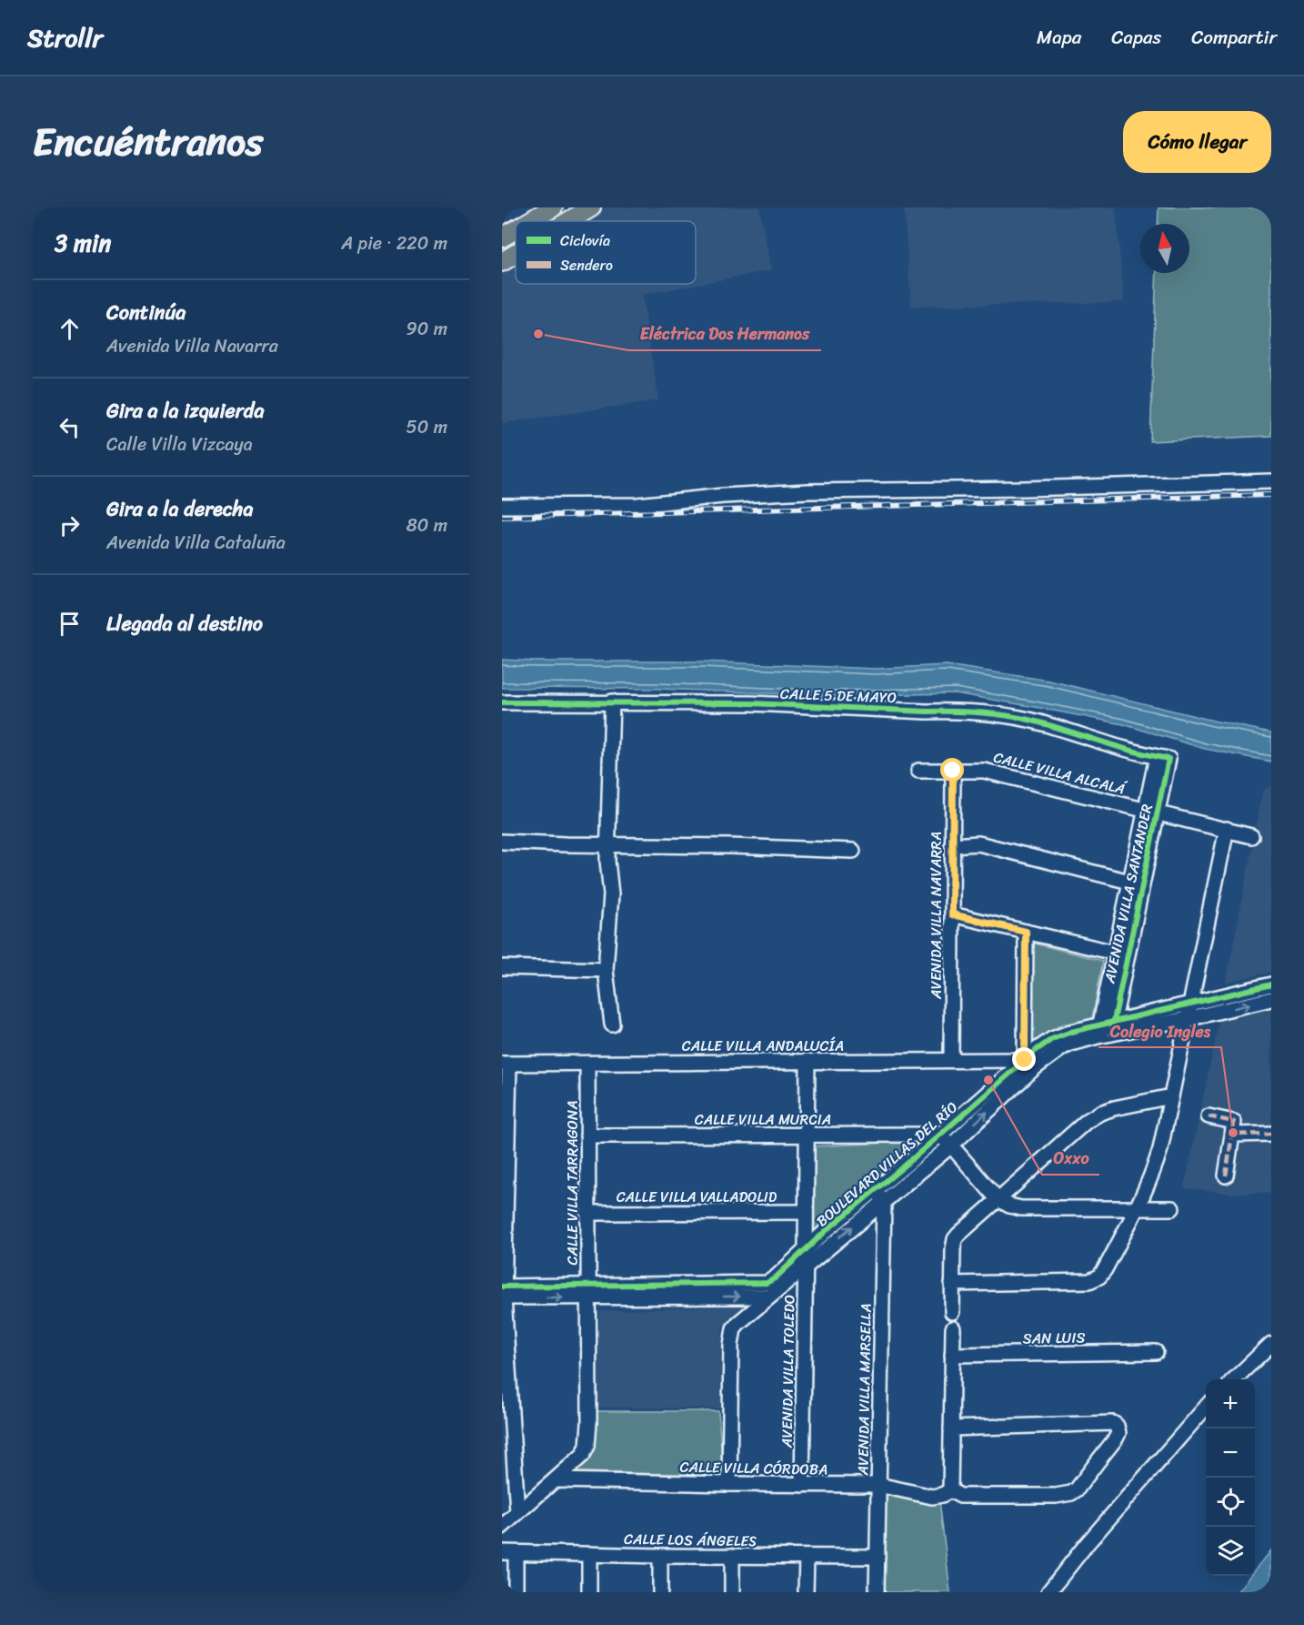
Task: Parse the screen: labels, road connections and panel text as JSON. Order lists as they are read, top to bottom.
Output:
{
  "streets": {
    "street": [
      "CALLE 5 DE MAYO",
      "CALLE VILLA ALCALÁ",
      "AVENIDA VILLA SANTANDER",
      "AVENIDA VILLA NAVARRA",
      "CALLE VILLA ANDALUCÍA",
      "CALLE VILLA MURCIA",
      "BOULEVARD VILLAS DEL RÍO",
      "CALLE VILLA TARRAGONA",
      "CALLE VILLA VALLADOLID",
      "SAN LUIS",
      "AVENIDA VILLA TOLEDO",
      "AVENIDA VILLA MARSELLA",
      "CALLE VILLA CÓRDOBA",
      "CALLE LOS ÁNGELES"
    ]
  },
  "crossings": [
    ["CALLE 5 DE MAYO", "AVENIDA VILLA SANTANDER"],
    ["CALLE VILLA ALCALÁ", "AVENIDA VILLA SANTANDER"],
    ["CALLE VILLA ALCALÁ", "AVENIDA VILLA NAVARRA"],
    ["AVENIDA VILLA SANTANDER", "BOULEVARD VILLAS DEL RÍO"],
    ["AVENIDA VILLA NAVARRA", "CALLE VILLA ANDALUCÍA"],
    ["CALLE VILLA ANDALUCÍA", "BOULEVARD VILLAS DEL RÍO"],
    ["CALLE VILLA ANDALUCÍA", "CALLE VILLA TARRAGONA"],
    ["CALLE VILLA ANDALUCÍA", "AVENIDA VILLA TOLEDO"],
    ["CALLE VILLA MURCIA", "BOULEVARD VILLAS DEL RÍO"],
    ["CALLE VILLA MURCIA", "CALLE VILLA TARRAGONA"],
    ["CALLE VILLA MURCIA", "AVENIDA VILLA TOLEDO"],
    ["BOULEVARD VILLAS DEL RÍO", "CALLE VILLA TARRAGONA"],
    ["BOULEVARD VILLAS DEL RÍO", "AVENIDA VILLA TOLEDO"],
    ["BOULEVARD VILLAS DEL RÍO", "AVENIDA VILLA MARSELLA"],
    ["CALLE VILLA TARRAGONA", "CALLE VILLA VALLADOLID"],
    ["CALLE VILLA TARRAGONA", "CALLE VILLA CÓRDOBA"],
    ["CALLE VILLA VALLADOLID", "AVENIDA VILLA TOLEDO"],
    ["AVENIDA VILLA TOLEDO", "CALLE VILLA CÓRDOBA"],
    ["AVENIDA VILLA MARSELLA", "CALLE VILLA CÓRDOBA"],
    ["AVENIDA VILLA MARSELLA", "CALLE LOS ÁNGELES"]
  ],
  "places": ["Eléctrica Dos Hermanos", "Oxxo", "Colegio Ingles"],
  "legend": ["Ciclovía", "Sendero"],
  "north": "top",
  "page": {
    "header": "Strollr",
    "nav": ["Mapa", "Capas", "Compartir"],
    "title": "Encuéntranos",
    "buttons": "Cómo llegar",
    "heading": ["3 min", "A pie · 220 m"],
    "list": [
      ["Continúa", "Avenida Villa Navarra", "90 m"],
      ["Gira a la izquierda", "Calle Villa Vizcaya", "50 m"],
      ["Gira a la derecha", "Avenida Villa Cataluña", "80 m"],
      "Llegada al destino"
    ],
    "map_buttons": ["+", "−"]
  }
}
